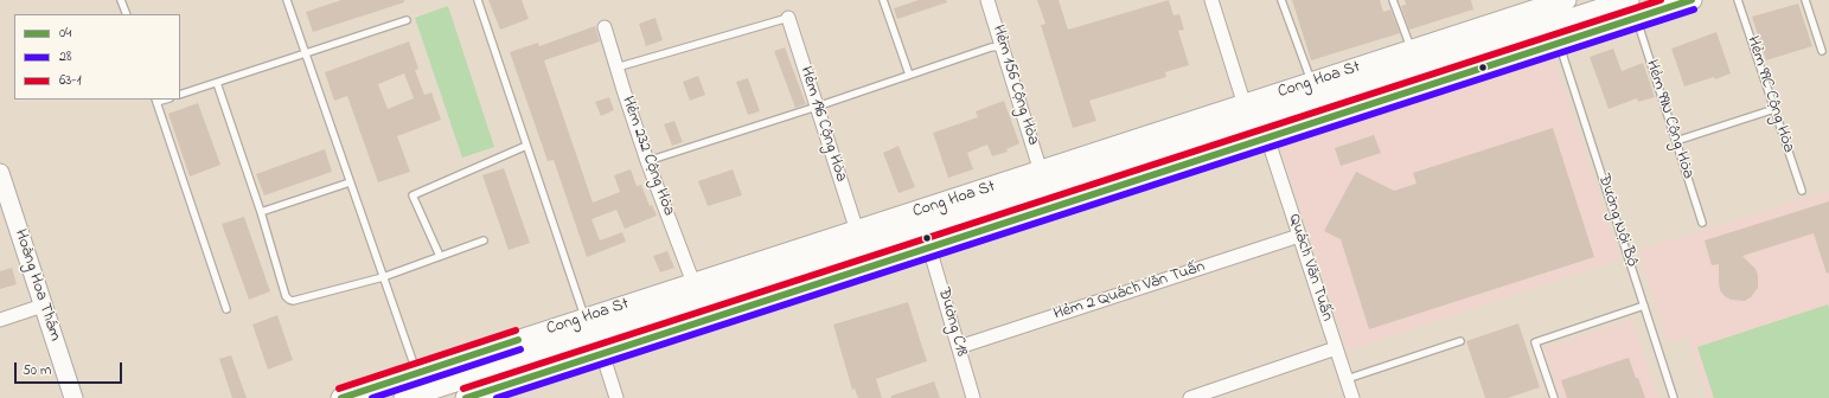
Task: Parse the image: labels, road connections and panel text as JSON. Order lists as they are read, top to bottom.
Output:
{
  "streets": {
    "main road": ["Cong Hoa St", "Hoàng Hoa Thám"],
    "street": [
      "Hẻm 156 Cộng Hòa",
      "Hẻm 196 Cộng Hòa",
      "Hẻm 232 Cộng Hòa",
      "Quách Văn Tuấn",
      "Hẻm 2 Quách Văn Tuấn",
      "Đường C18"
    ],
    "lane": ["Hẻm 99C Cộng Hòa", "Hẻm 99N Cộng Hòa", "Đường Nội Bộ"]
  },
  "crossings": [
    ["Cong Hoa St", "Hẻm 156 Cộng Hòa"],
    ["Cong Hoa St", "Hẻm 99N Cộng Hòa"],
    ["Cong Hoa St", "Hẻm 196 Cộng Hòa"],
    ["Cong Hoa St", "Hẻm 232 Cộng Hòa"],
    ["Cong Hoa St", "Đường Nội Bộ"],
    ["Cong Hoa St", "Quách Văn Tuấn"],
    ["Cong Hoa St", "Đường C18"],
    ["Quách Văn Tuấn", "Hẻm 2 Quách Văn Tuấn"],
    ["Hẻm 2 Quách Văn Tuấn", "Đường C18"]
  ],
  "lines": ["transit line 04", "transit line 63-1", "transit line 28"],
  "legend": ["04", "28", "63-1"],
  "scale_bar": "50 m"
}
